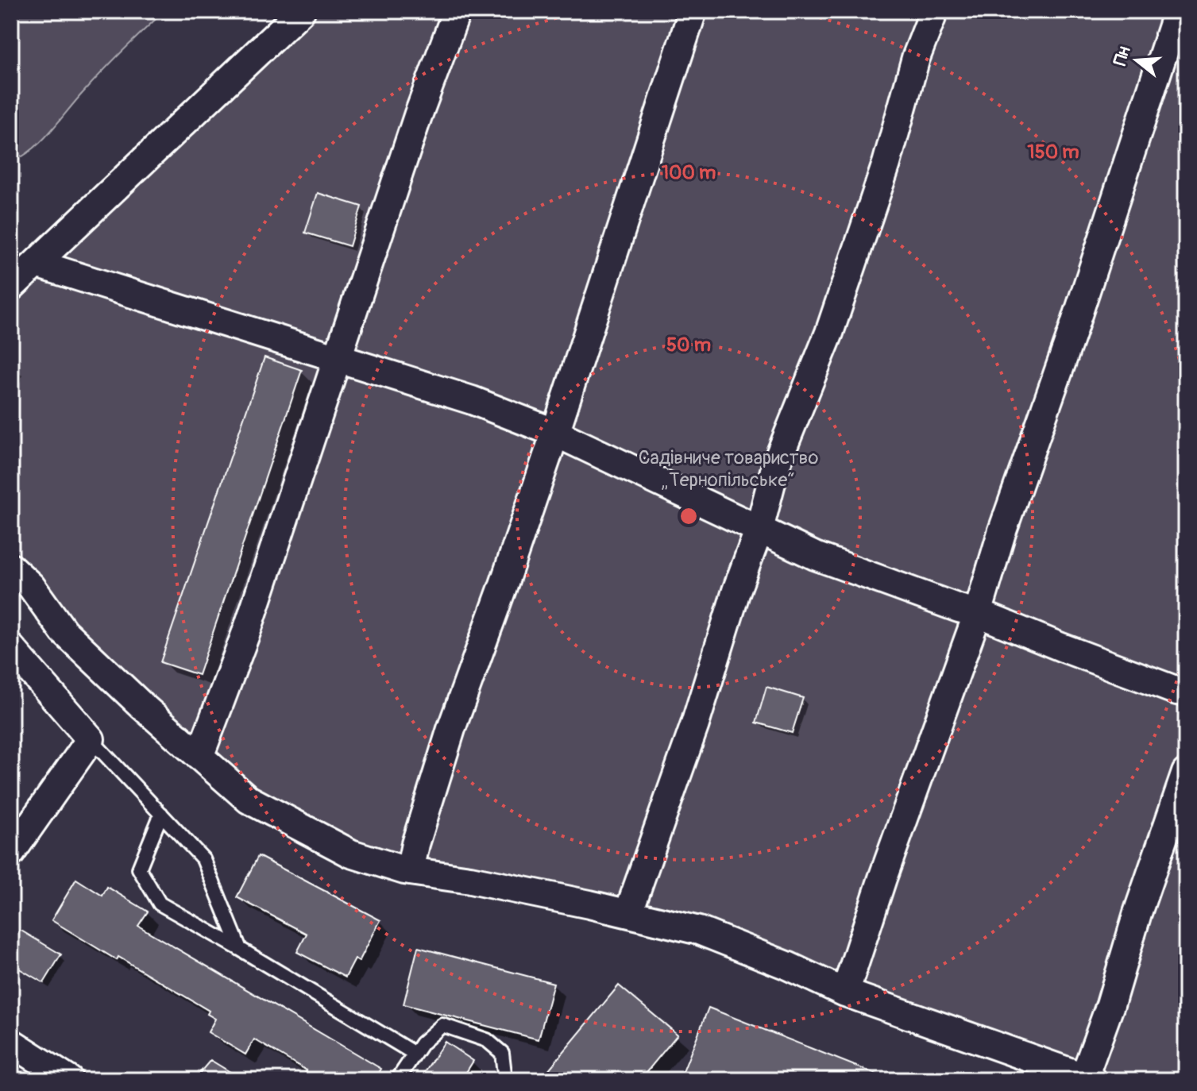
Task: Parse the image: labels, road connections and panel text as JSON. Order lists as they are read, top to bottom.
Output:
{
  "parks": ["Садівниче товариство „Тернопільське“"],
  "north": "left",
  "rings": ["150 m", "100 m", "50 m"]
}
